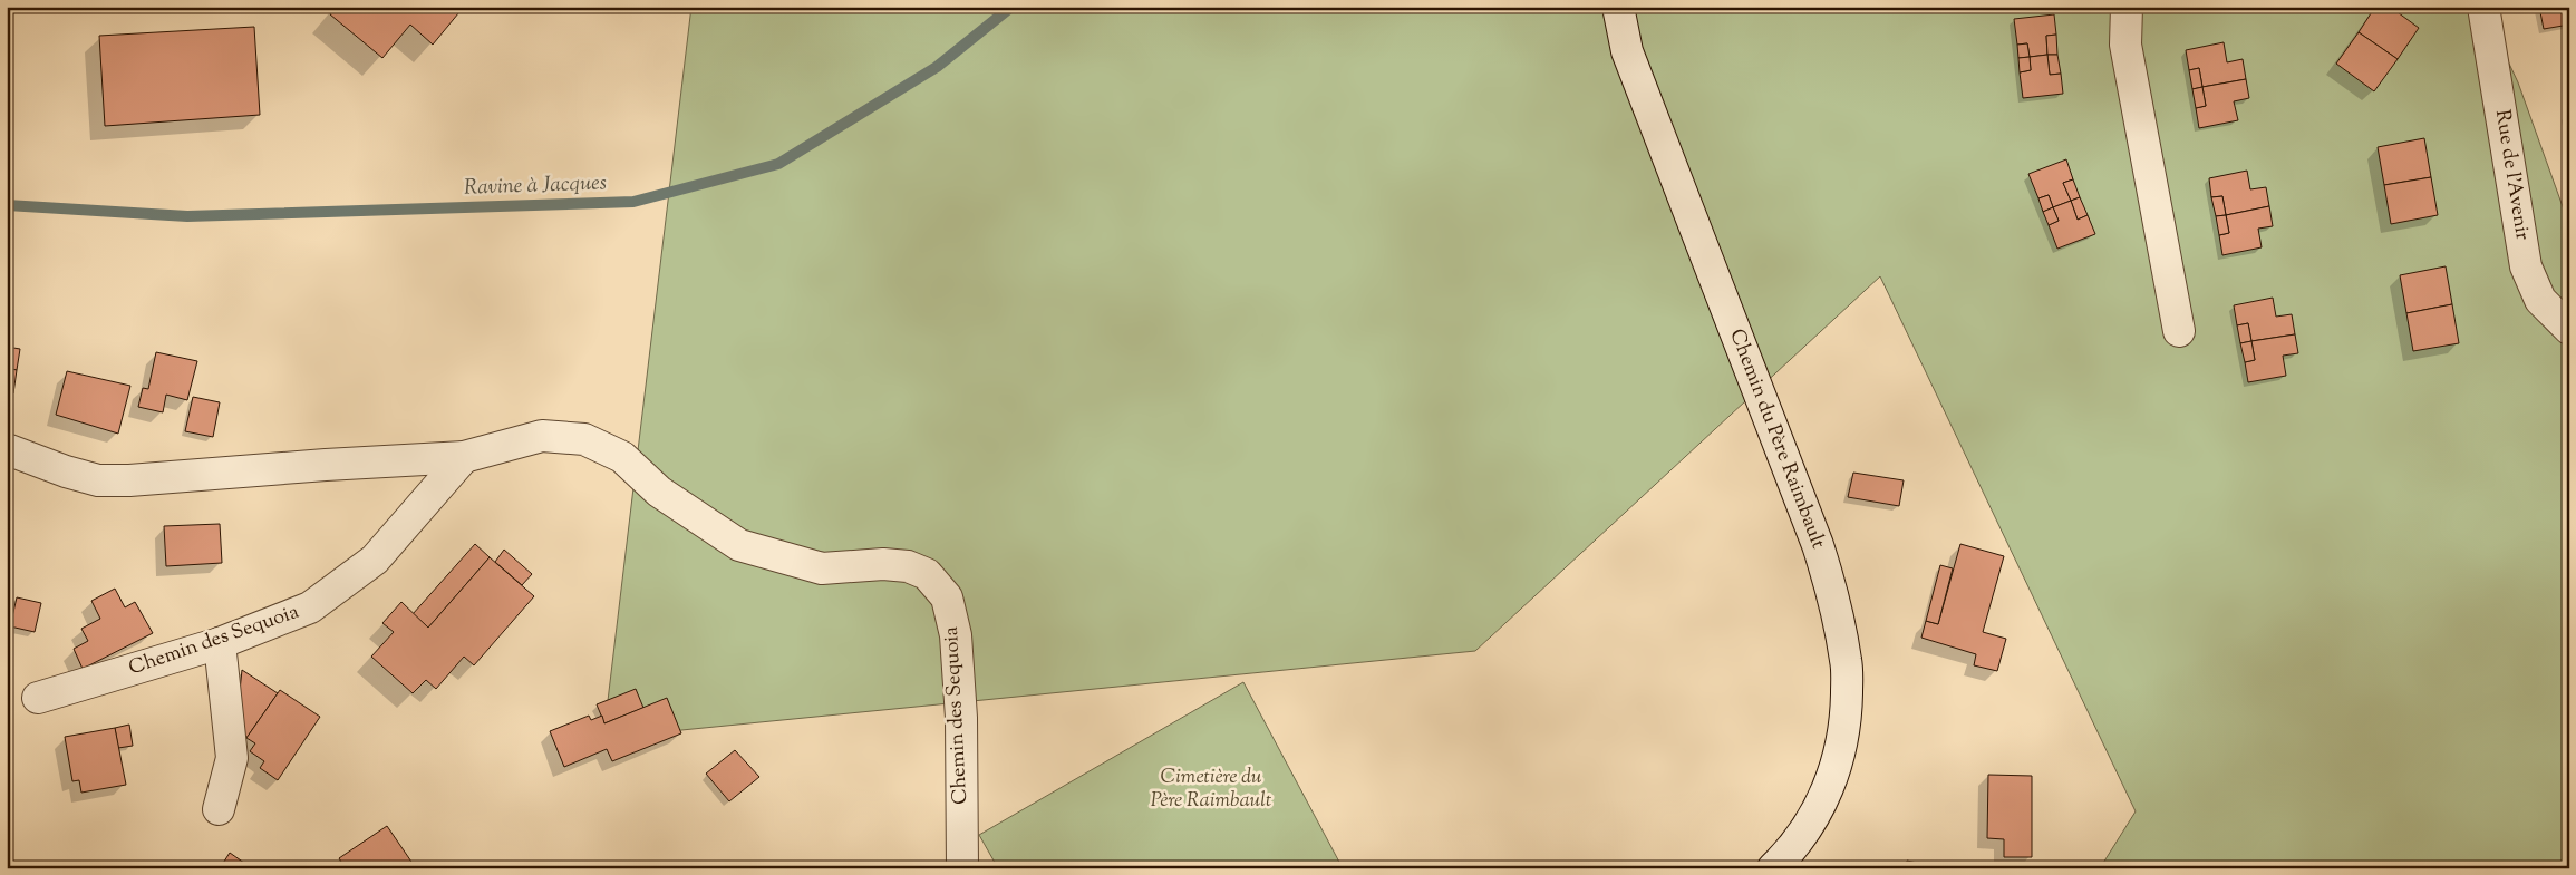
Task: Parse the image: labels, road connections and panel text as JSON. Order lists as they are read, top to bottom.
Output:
{
  "streets": {
    "street": ["Rue de l'Avenir", "Chemin du Père Raimbault", "Chemin des Sequoia"]
  },
  "water": ["Ravine à Jacques"],
  "parks": ["Cimetière du Père Raimbault"]
}
